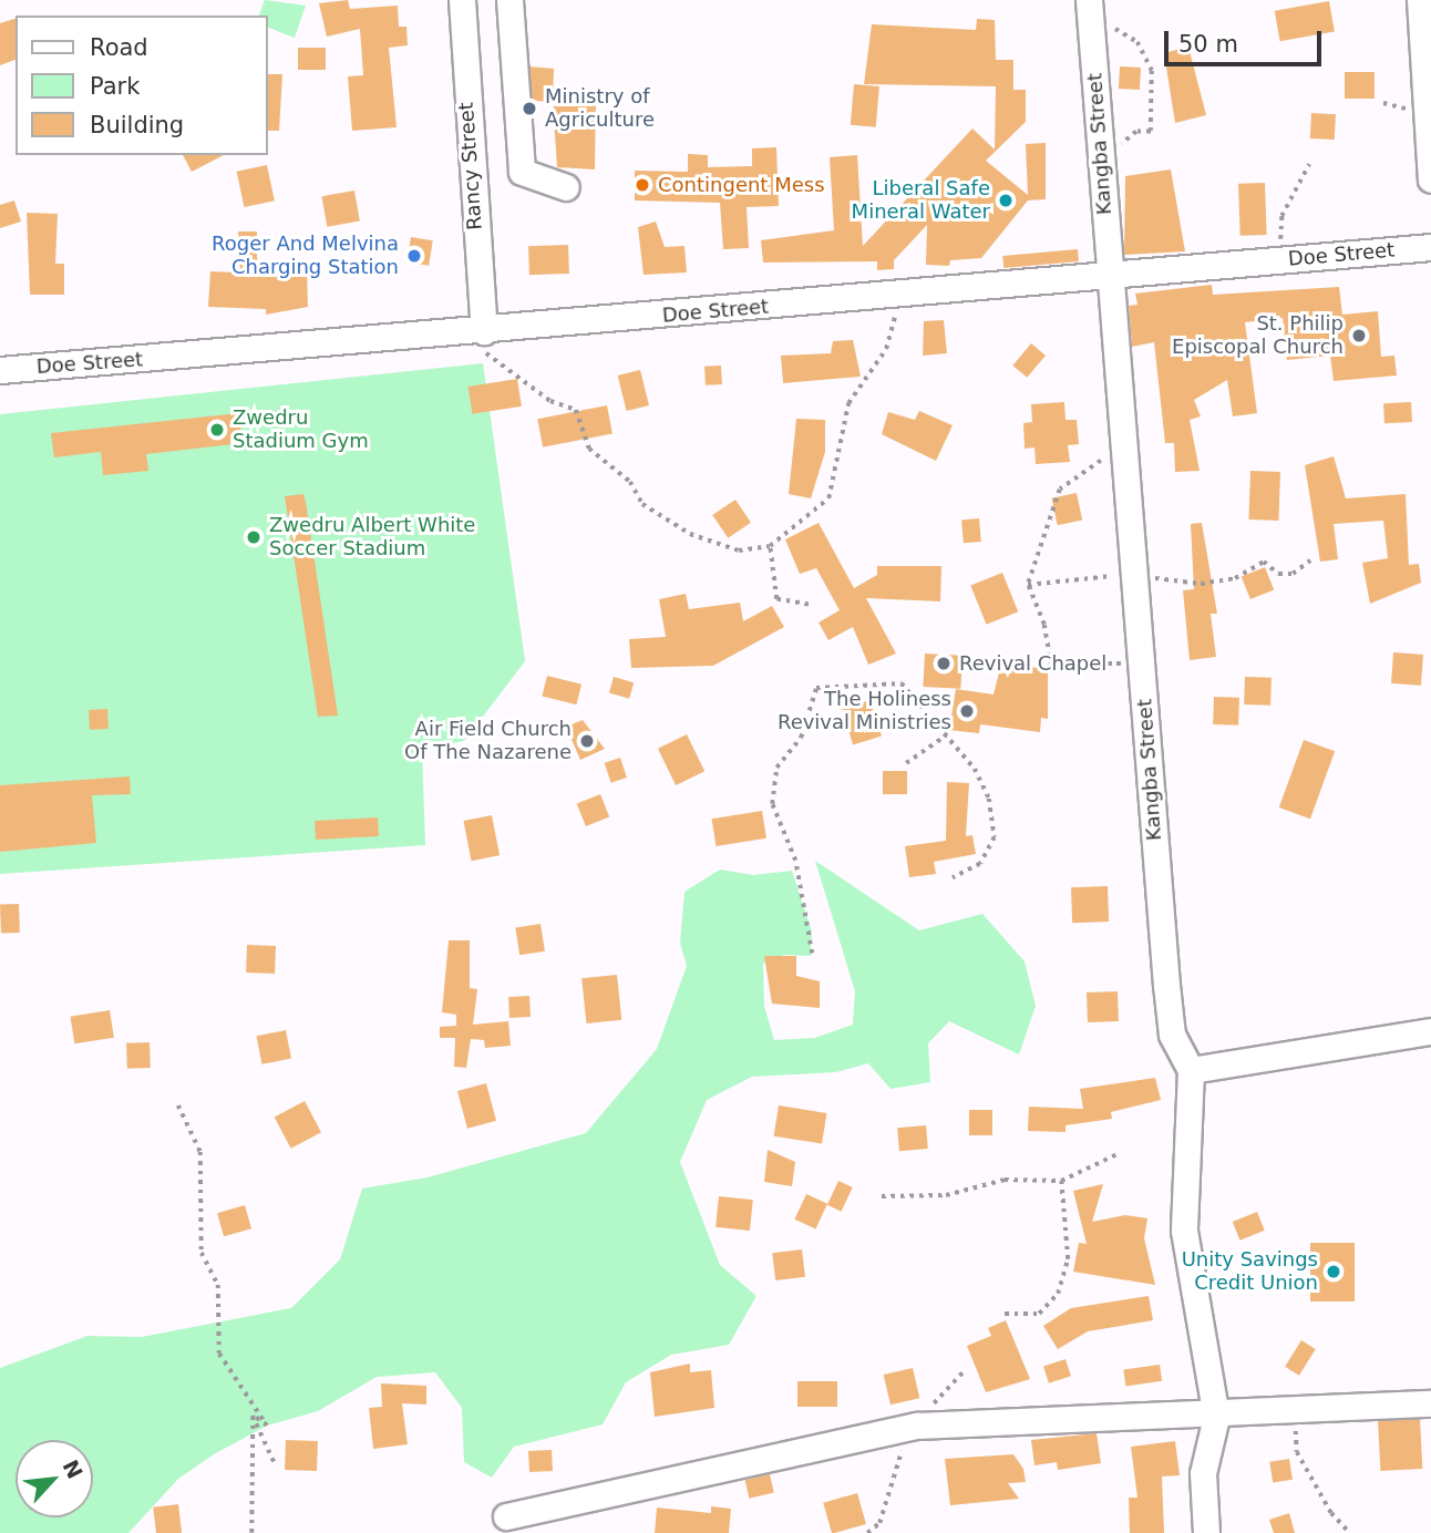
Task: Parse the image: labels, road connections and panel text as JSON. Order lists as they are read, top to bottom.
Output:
{
  "streets": {
    "street": ["Kangba Street", "Rancy Street", "Doe Street"]
  },
  "crossings": [
    ["Kangba Street", "Doe Street"],
    ["Rancy Street", "Doe Street"]
  ],
  "places": [
    "Ministry of Agriculture",
    "Contingent Mess",
    "Liberal Safe Mineral Water",
    "Roger And Melvina Charging Station",
    "St. Philip Episcopal Church",
    "Zwedru Stadium Gym",
    "Zwedru Albert White Soccer Stadium",
    "Revival Chapel",
    "The Holiness Revival Ministries",
    "Air Field Church Of The Nazarene",
    "Unity Savings Credit Union"
  ],
  "legend": ["Road", "Park", "Building"],
  "scale_bar": "50 m",
  "north": "top right"
}
